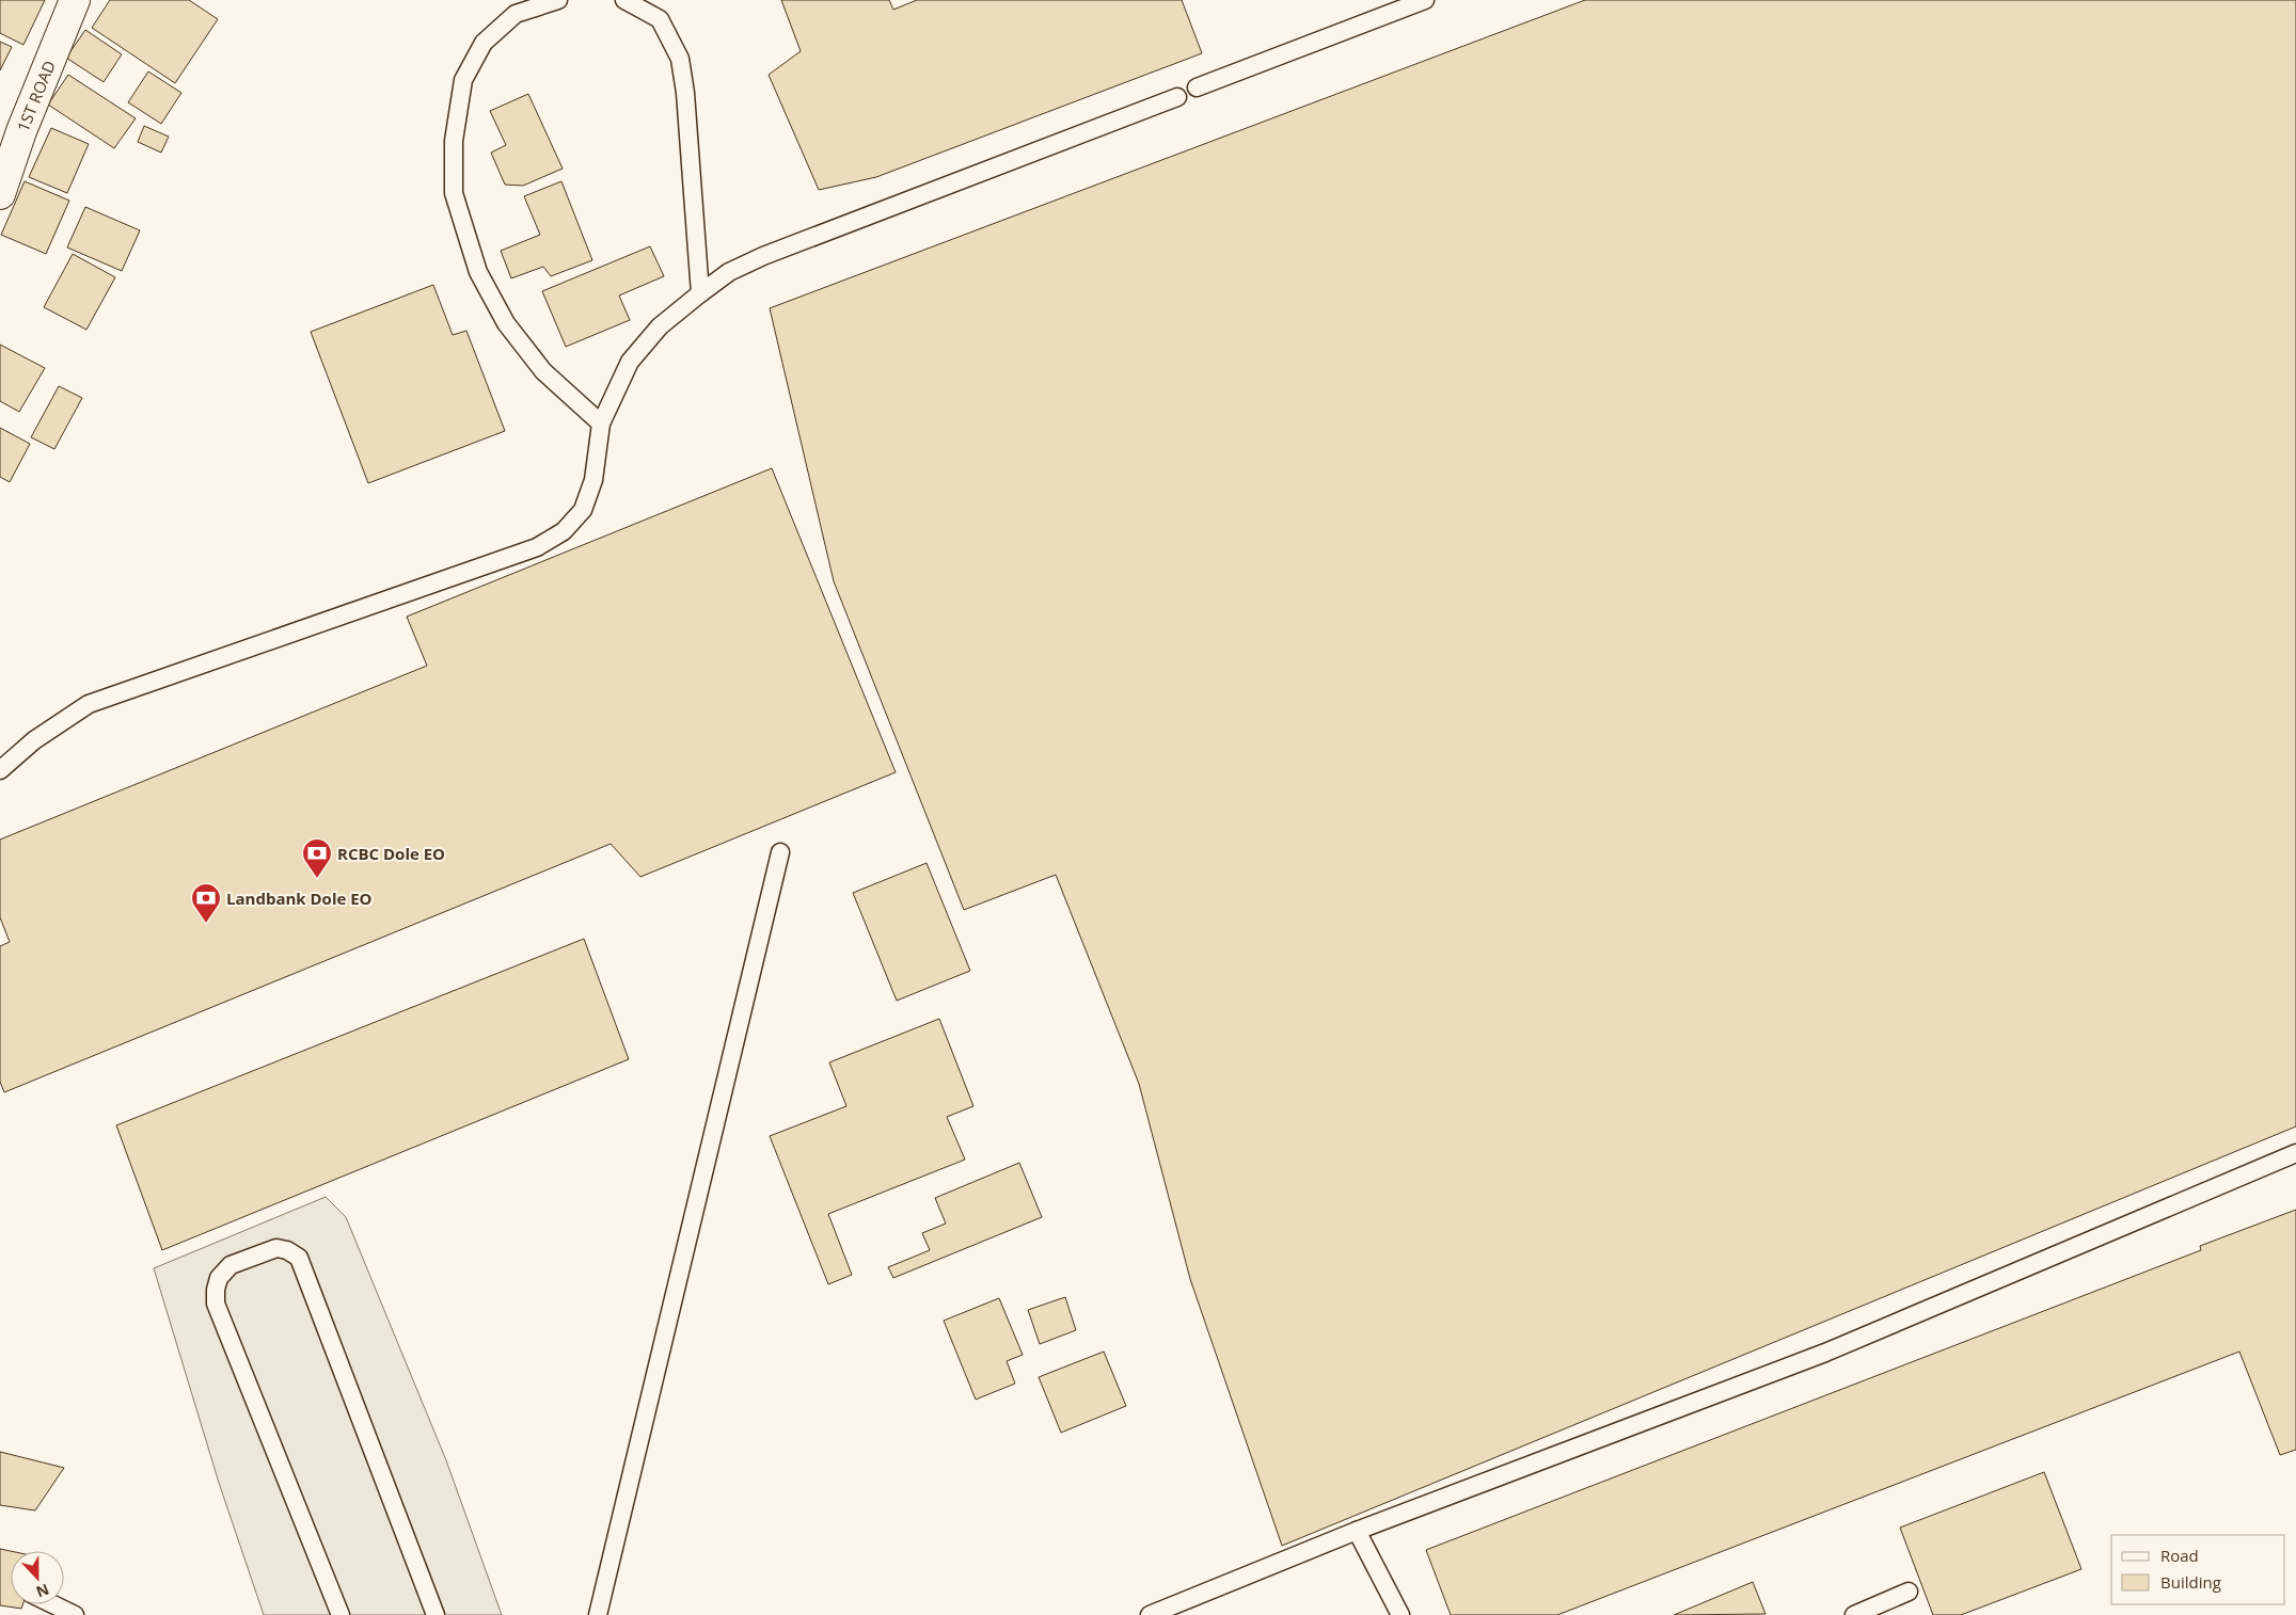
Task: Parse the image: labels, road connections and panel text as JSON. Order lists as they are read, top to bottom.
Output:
{
  "streets": {
    "street": ["1ST ROAD"]
  },
  "places": {
    "bank": ["RCBC Dole EO", "Landbank Dole EO"]
  },
  "legend": ["Road", "Building"],
  "north": "bottom"
}
